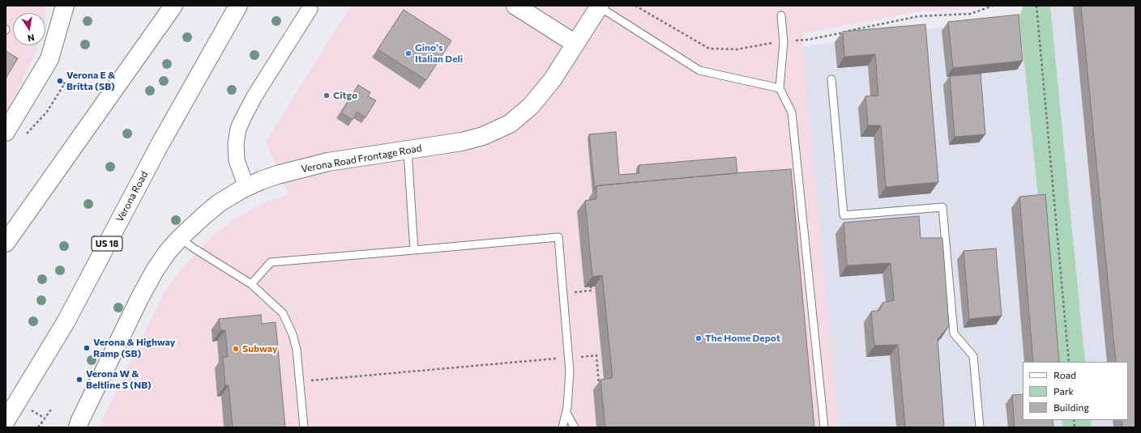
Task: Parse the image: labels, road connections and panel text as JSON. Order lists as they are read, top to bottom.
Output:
{
  "streets": {
    "main road": ["Verona Road Frontage Road", "Verona Road", "US 18"]
  },
  "places": [
    "Gino's Italian Deli",
    "Verona E & Britta (SB)",
    "Citgo",
    "The Home Depot",
    "Verona & Highway Ramp (SB)",
    "Subway",
    "Verona W & Beltline S (NB)"
  ],
  "legend": ["Road", "Park", "Building"],
  "north": "bottom"
}
